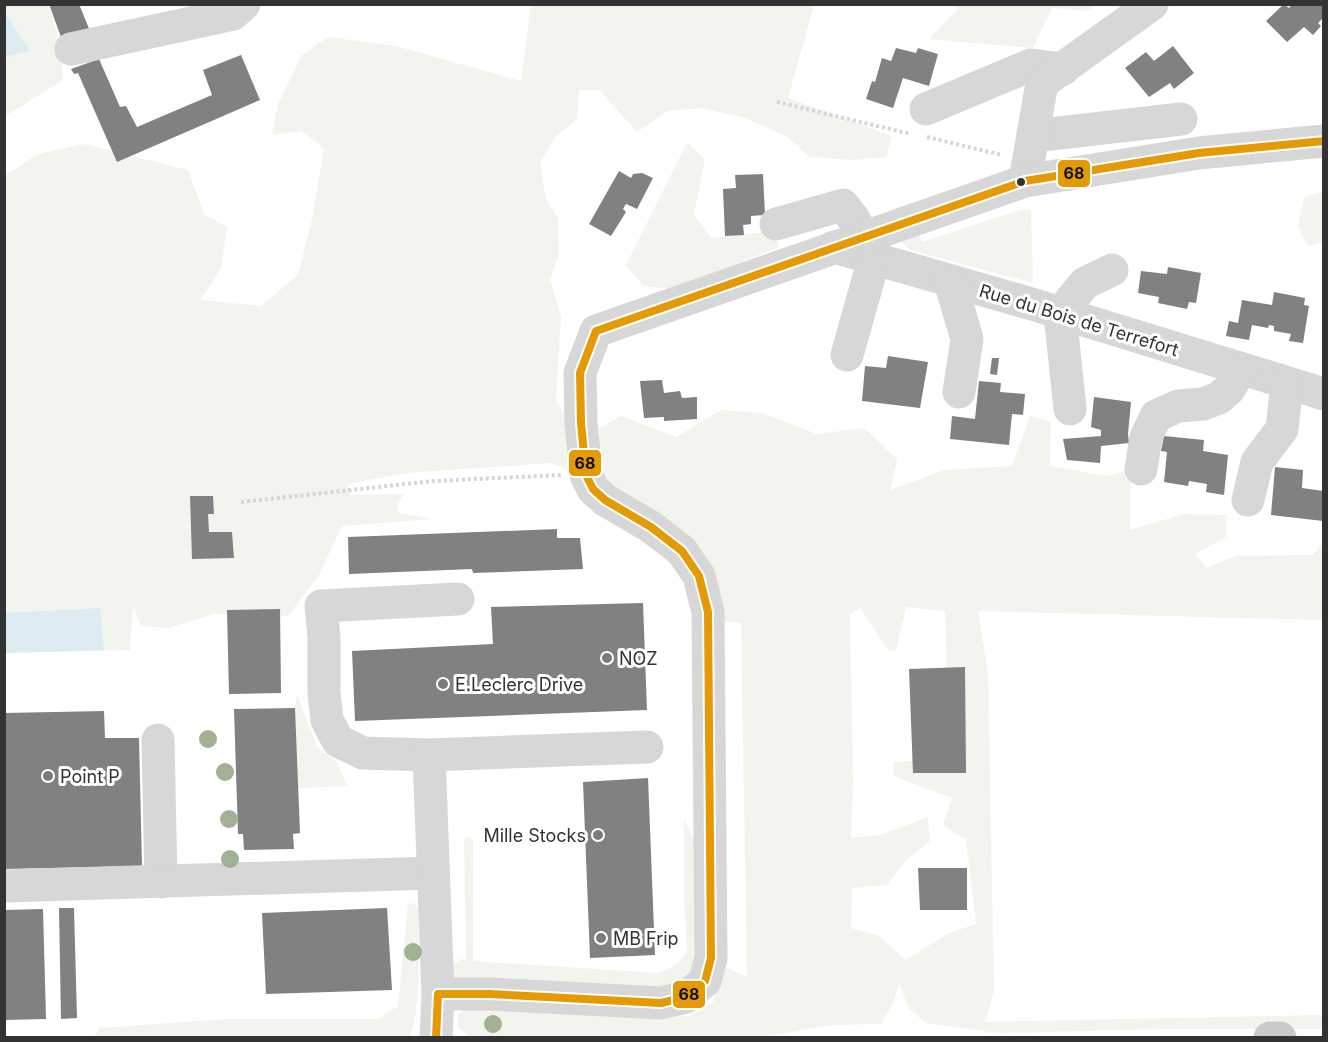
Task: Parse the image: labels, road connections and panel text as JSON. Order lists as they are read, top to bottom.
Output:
{
  "streets": {
    "street": ["Rue du Bois de Terrefort"]
  },
  "places": [
    "NOZ",
    "E.Leclerc Drive",
    "Point P",
    "Mille Stocks",
    "MB Frip"
  ],
  "lines": ["transit line 68"]
}
